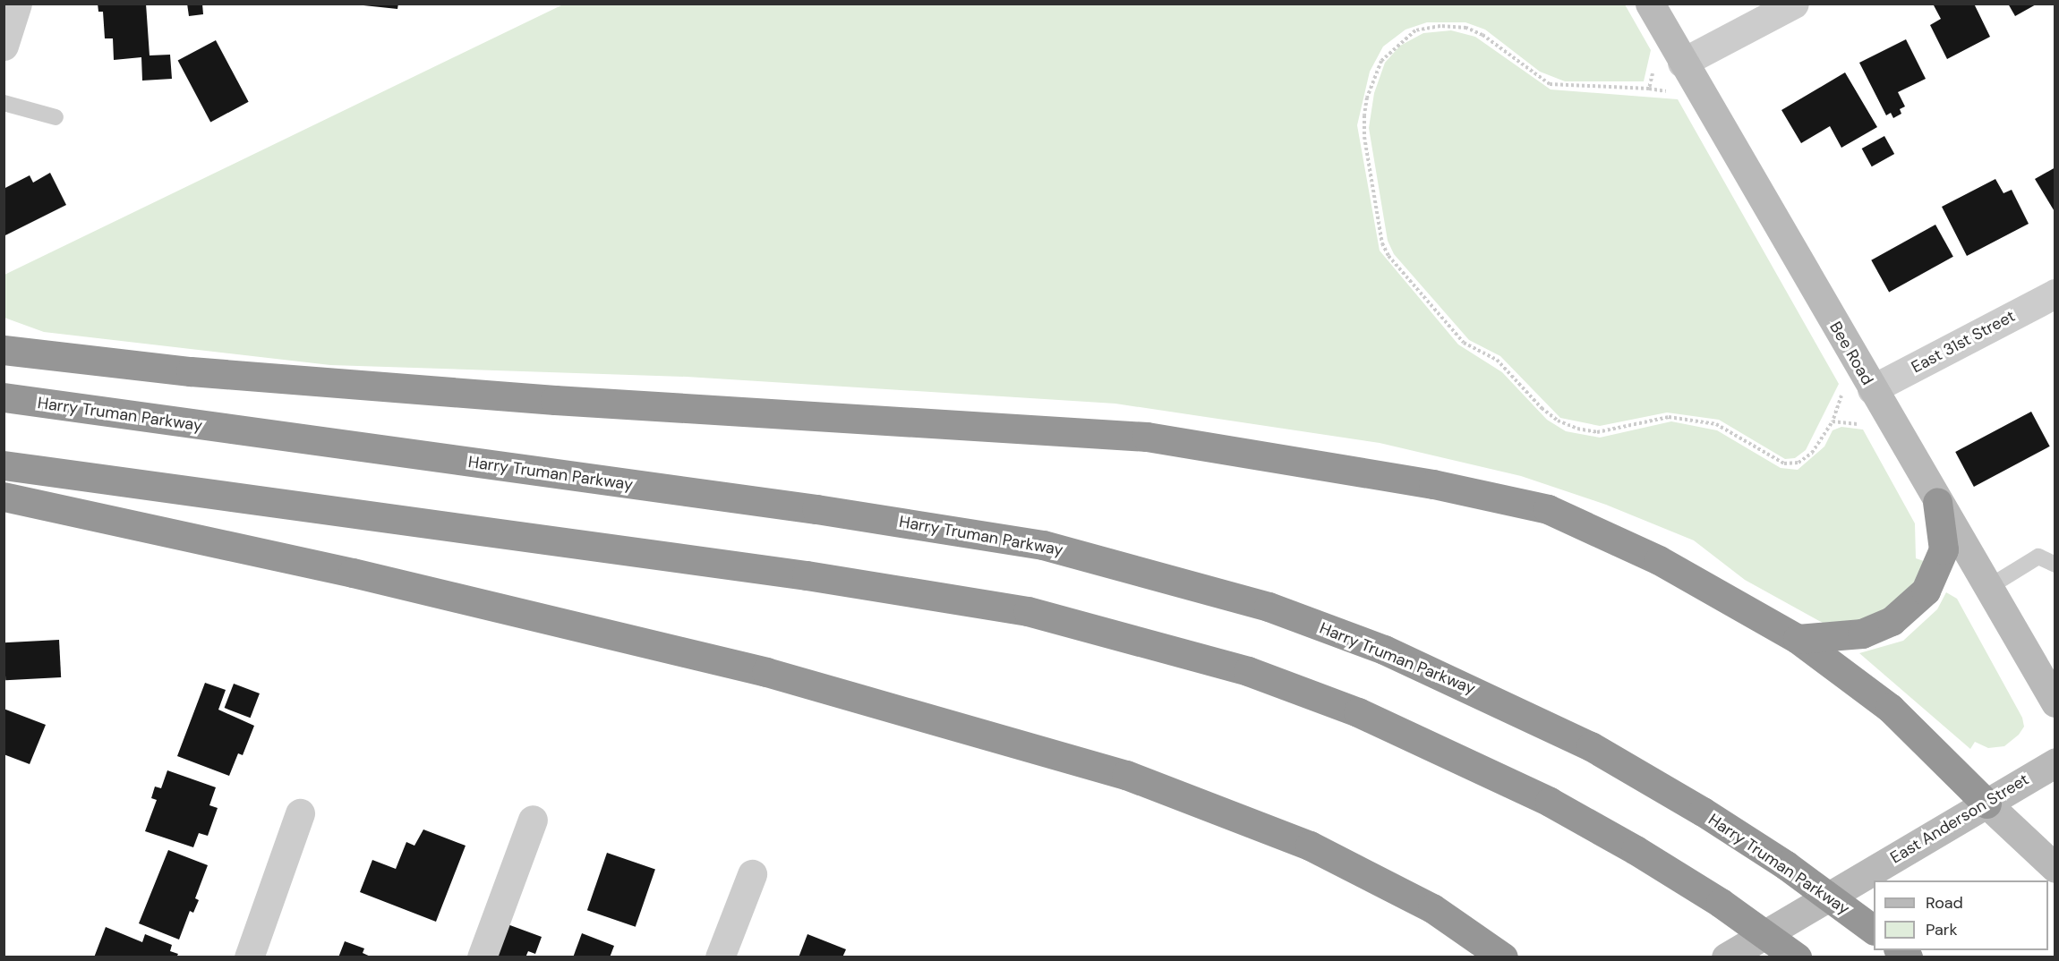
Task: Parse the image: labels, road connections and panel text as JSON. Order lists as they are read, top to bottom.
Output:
{
  "streets": {
    "highway": ["Harry Truman Parkway"],
    "main road": ["Bee Road", "East Anderson Street"],
    "street": ["East 31st Street"]
  },
  "crossings": [
    ["East 31st Street", "Bee Road"]
  ],
  "legend": ["Road", "Park"]
}
